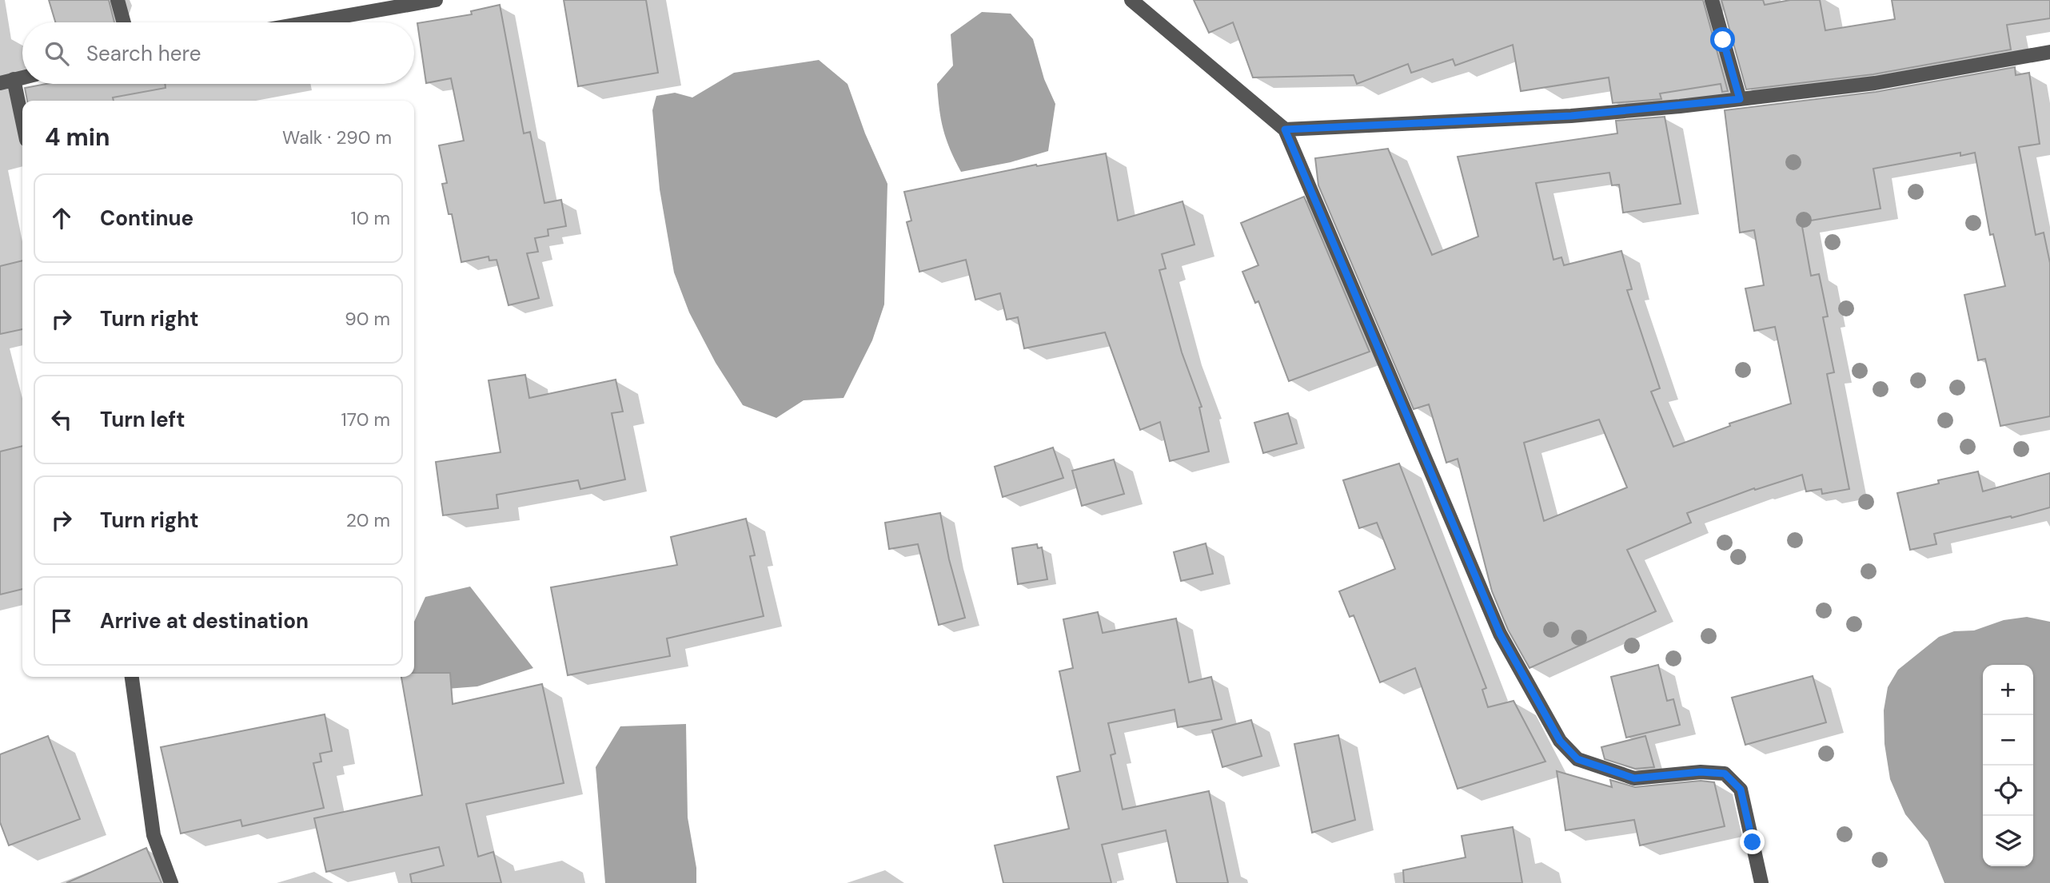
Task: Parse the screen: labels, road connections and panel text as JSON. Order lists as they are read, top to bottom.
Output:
{
  "page": {
    "search": "Search here",
    "heading": ["4 min", "Walk · 290 m"],
    "list": [
      ["Continue", "10 m"],
      ["Turn right", "90 m"],
      ["Turn left", "170 m"],
      ["Turn right", "20 m"],
      "Arrive at destination"
    ],
    "map_buttons": ["+", "−"]
  }
}
